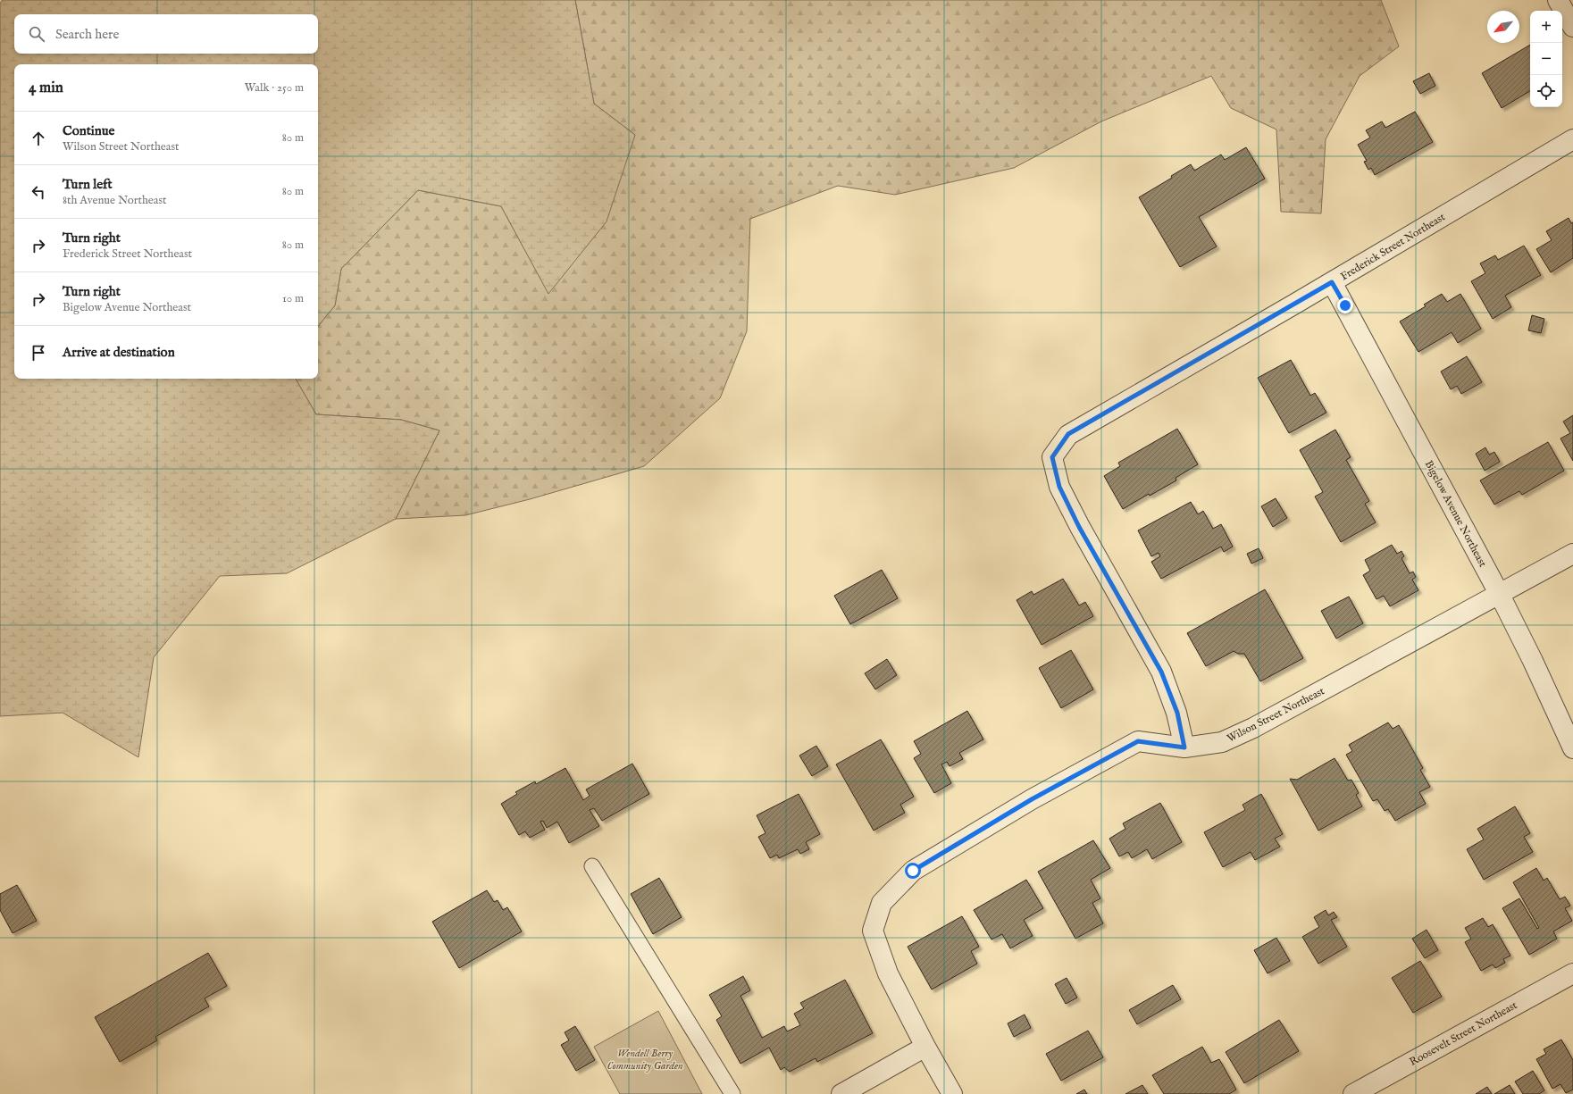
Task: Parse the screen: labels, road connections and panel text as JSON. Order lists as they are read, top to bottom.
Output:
{
  "streets": {
    "street": [
      "Frederick Street Northeast",
      "Bigelow Avenue Northeast",
      "Wilson Street Northeast",
      "Roosevelt Street Northeast"
    ]
  },
  "crossings": [
    ["Frederick Street Northeast", "Bigelow Avenue Northeast"],
    ["Frederick Street Northeast", "Wilson Street Northeast"],
    ["Bigelow Avenue Northeast", "Wilson Street Northeast"]
  ],
  "parks": ["Wendell Berry Community Garden"],
  "north": "bottom left",
  "page": {
    "map_buttons": ["+", "−"],
    "search": "Search here",
    "heading": ["4 min", "Walk · 250 m"],
    "list": [
      ["Continue", "Wilson Street Northeast", "80 m"],
      ["Turn left", "8th Avenue Northeast", "80 m"],
      ["Turn right", "Frederick Street Northeast", "80 m"],
      ["Turn right", "Bigelow Avenue Northeast", "10 m"],
      "Arrive at destination"
    ]
  }
}
